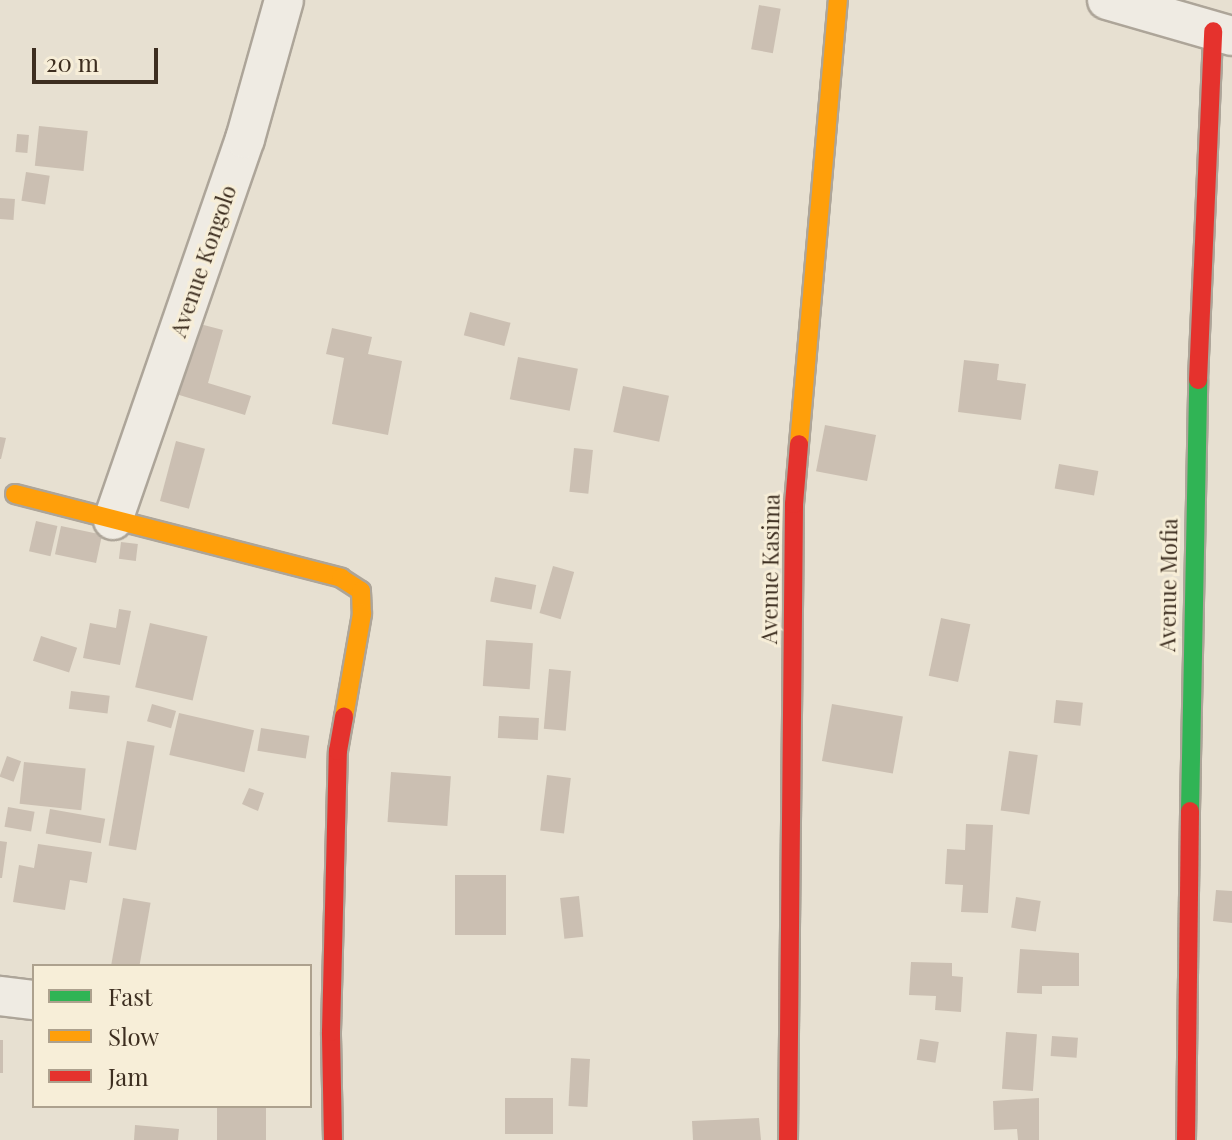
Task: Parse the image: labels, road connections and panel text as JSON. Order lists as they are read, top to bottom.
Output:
{
  "streets": {
    "street": ["Avenue Kongolo", "Avenue Kasima", "Avenue Mofia"]
  },
  "legend": ["Fast", "Slow", "Jam"],
  "scale_bar": "20 m"
}
